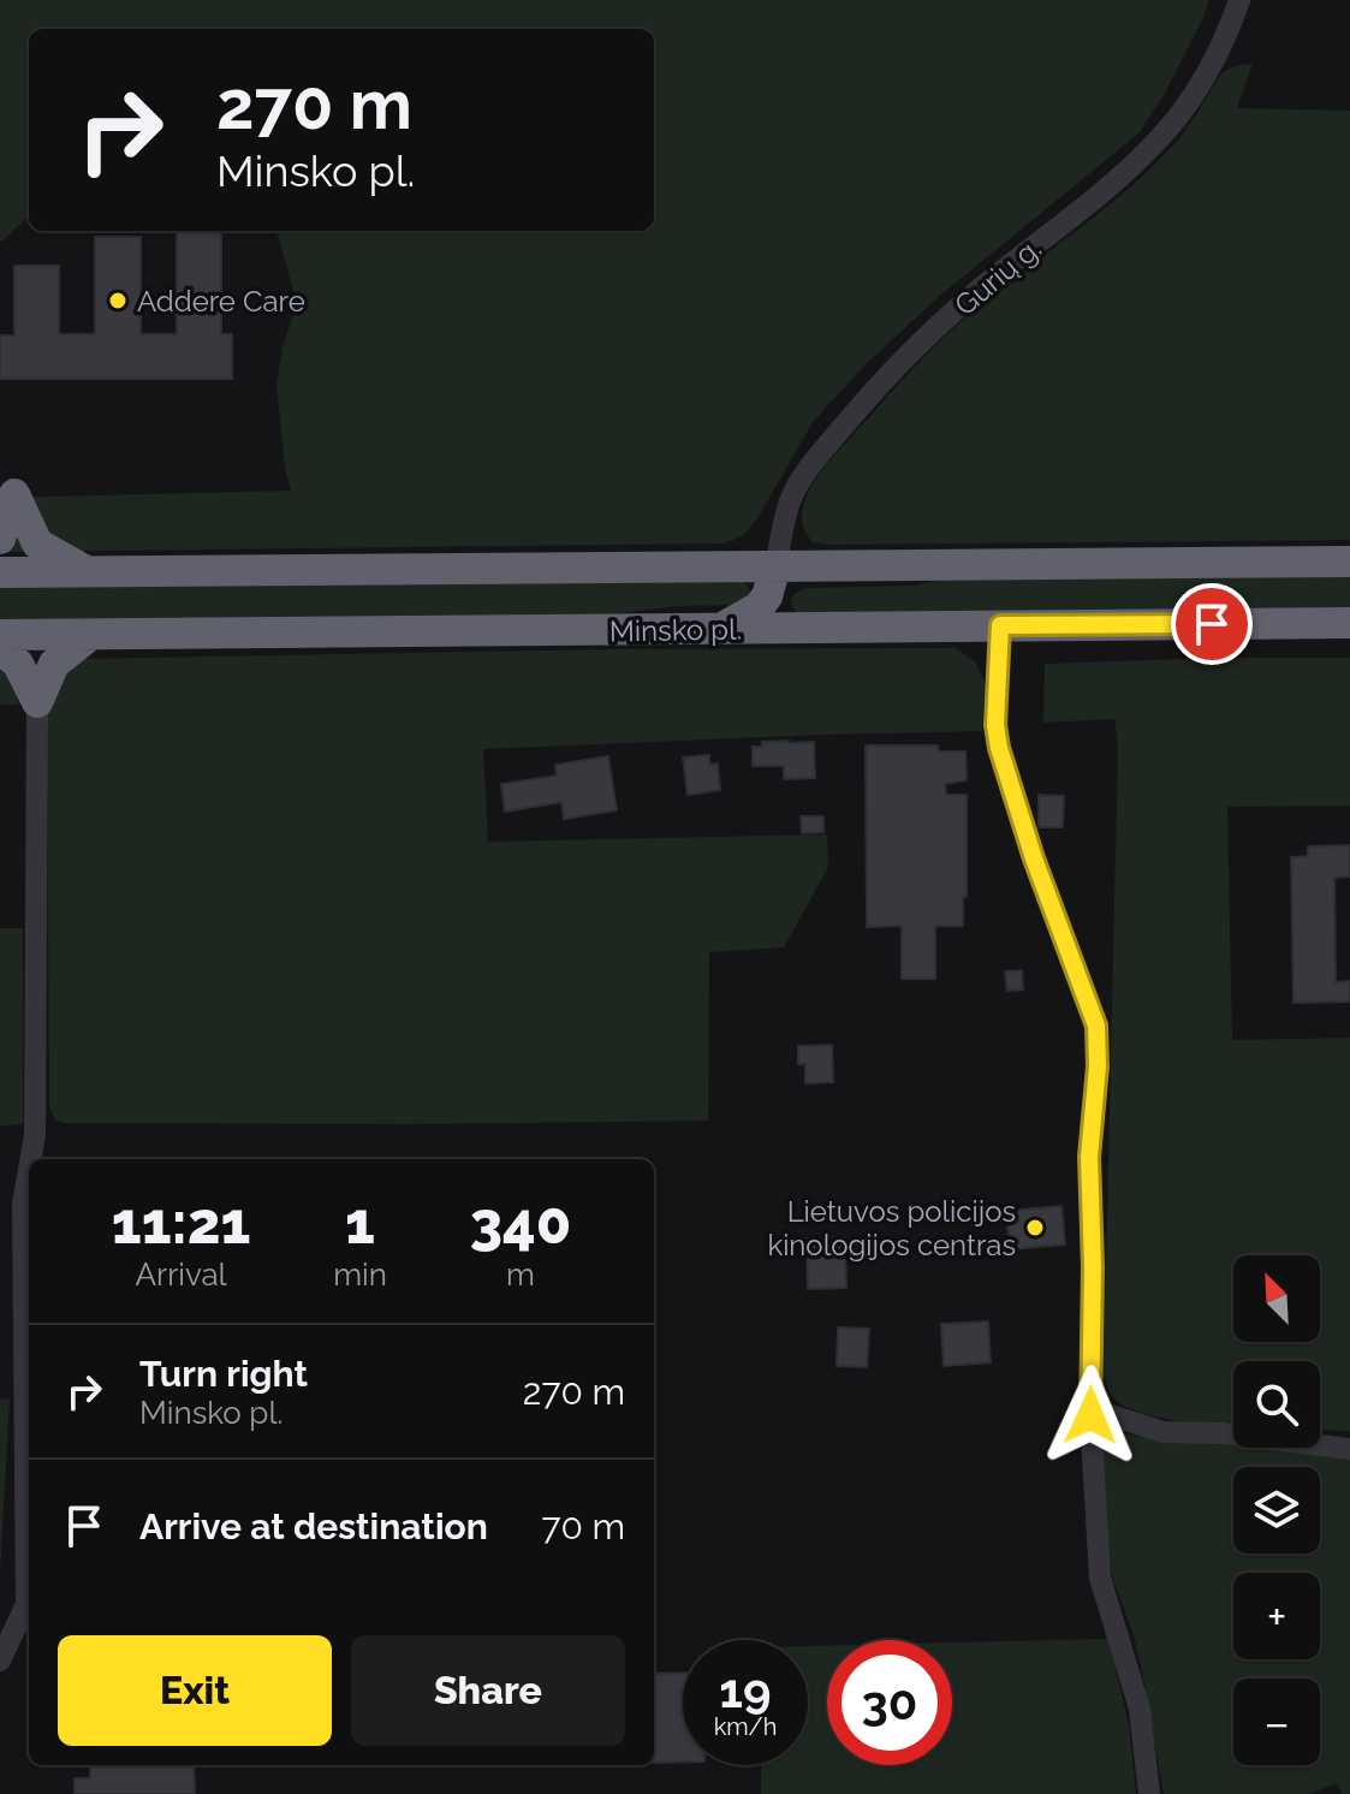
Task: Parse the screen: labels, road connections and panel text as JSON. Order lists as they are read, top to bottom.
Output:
{
  "streets": {
    "highway": ["Minsko pl."],
    "street": ["Gurių g."]
  },
  "places": ["Addere Care", "Lietuvos policijos kinologijos centras"],
  "north": "top left",
  "page": {
    "turn": ["270 m", "Minsko pl."],
    "eta": [
      "11:21",
      "Arrival",
      "1",
      "min",
      "340",
      "m"
    ],
    "map_buttons": ["+", "−"],
    "list": [
      {
        "name": "Turn right",
        "note": "Minsko pl.",
        "value": "270 m"
      },
      {
        "name": "Arrive at destination",
        "value": "70 m"
      }
    ],
    "buttons": ["Exit", "Share"],
    "speed": "19 km/h",
    "limit": "30"
  }
}
